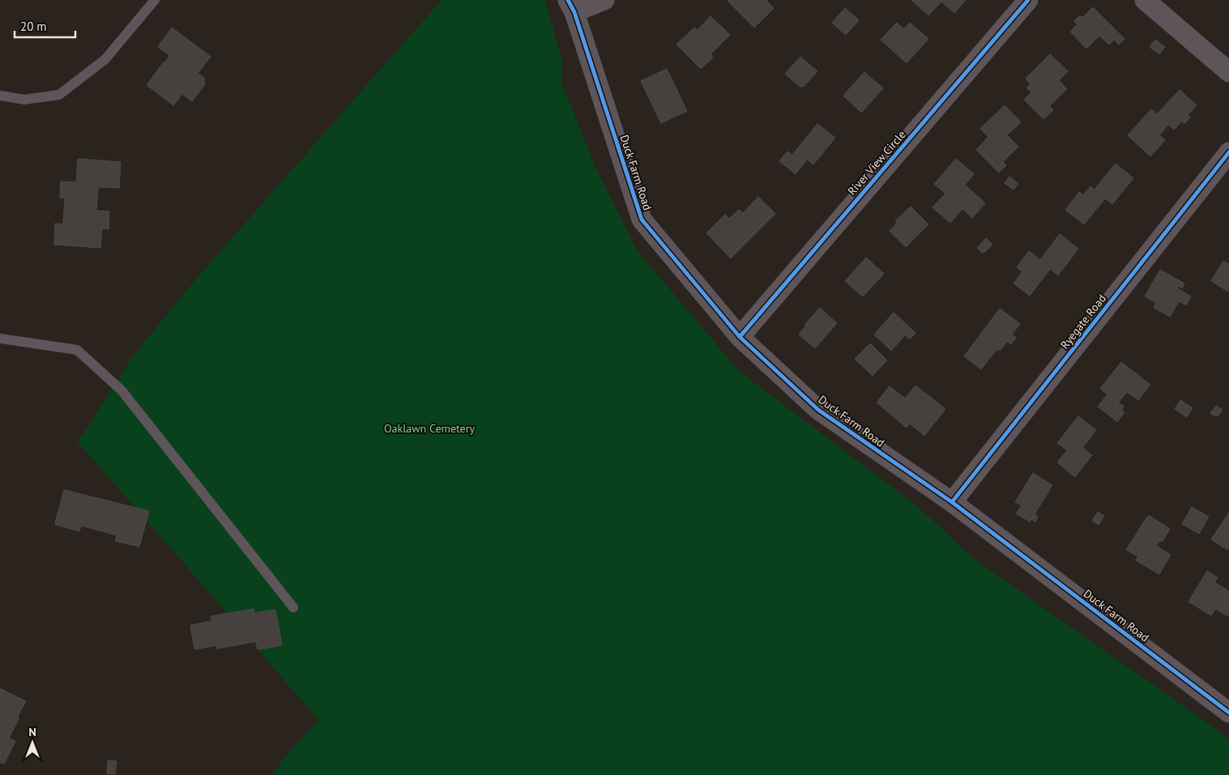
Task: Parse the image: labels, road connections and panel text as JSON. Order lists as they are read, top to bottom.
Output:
{
  "streets": {
    "street": ["River View Circle", "Duck Farm Road", "Ryegate Road"]
  },
  "crossings": [
    ["River View Circle", "Duck Farm Road"],
    ["Duck Farm Road", "Ryegate Road"]
  ],
  "parks": ["Oaklawn Cemetery"],
  "scale_bar": "20 m",
  "north": "top"
}
